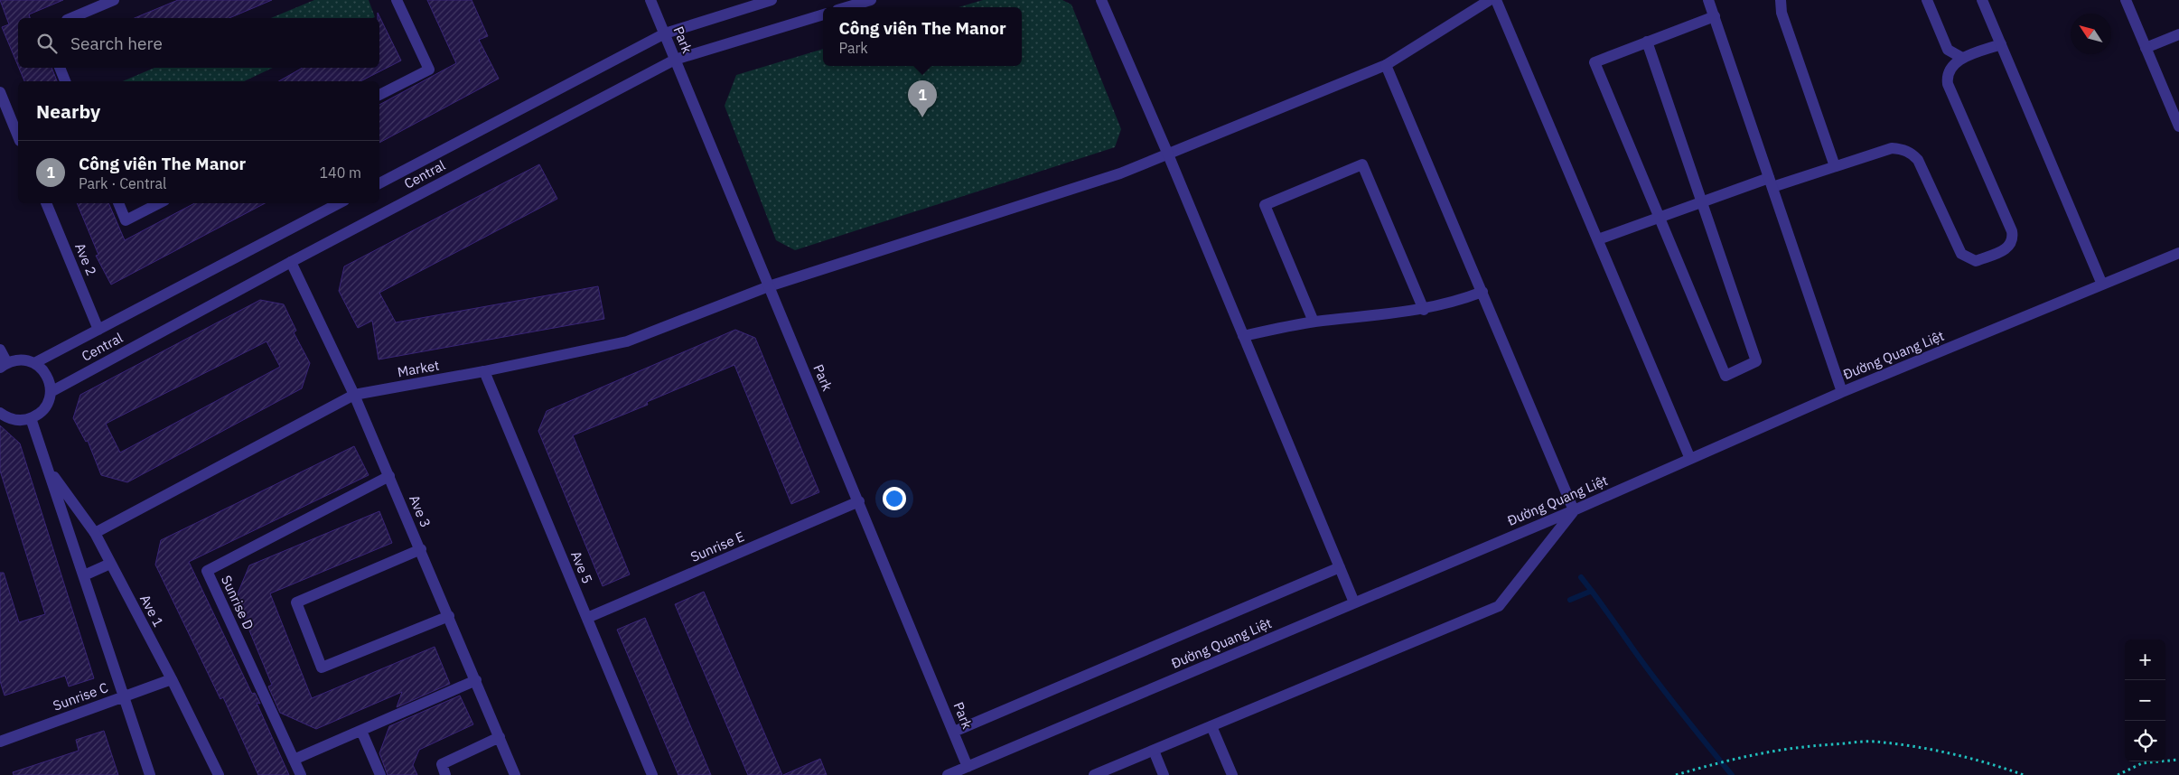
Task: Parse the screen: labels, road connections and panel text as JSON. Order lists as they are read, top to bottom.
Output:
{
  "streets": {
    "street": [
      "Park",
      "Central",
      "Ave 2",
      "Đường Quang Liệt",
      "Market",
      "Ave 3",
      "Sunrise E",
      "Ave 5",
      "Sunrise D",
      "Ave 1",
      "Sunrise C"
    ]
  },
  "crossings": [
    ["Park", "Central"],
    ["Park", "Đường Quang Liệt"],
    ["Park", "Market"],
    ["Park", "Sunrise E"],
    ["Central", "Ave 2"],
    ["Central", "Ave 3"],
    ["Market", "Ave 3"],
    ["Market", "Ave 5"],
    ["Market", "Ave 1"],
    ["Ave 3", "Sunrise D"],
    ["Sunrise E", "Ave 5"],
    ["Ave 1", "Sunrise C"]
  ],
  "north": "top left",
  "page": {
    "popup": ["Công viên The Manor", "Park"],
    "search": "Search here",
    "pins": "1",
    "heading": "Nearby",
    "list": [
      {
        "mark": "1",
        "name": "Công viên The Manor",
        "note": "Park · Central",
        "value": "140 m"
      }
    ],
    "map_buttons": ["+", "−"]
  }
}
